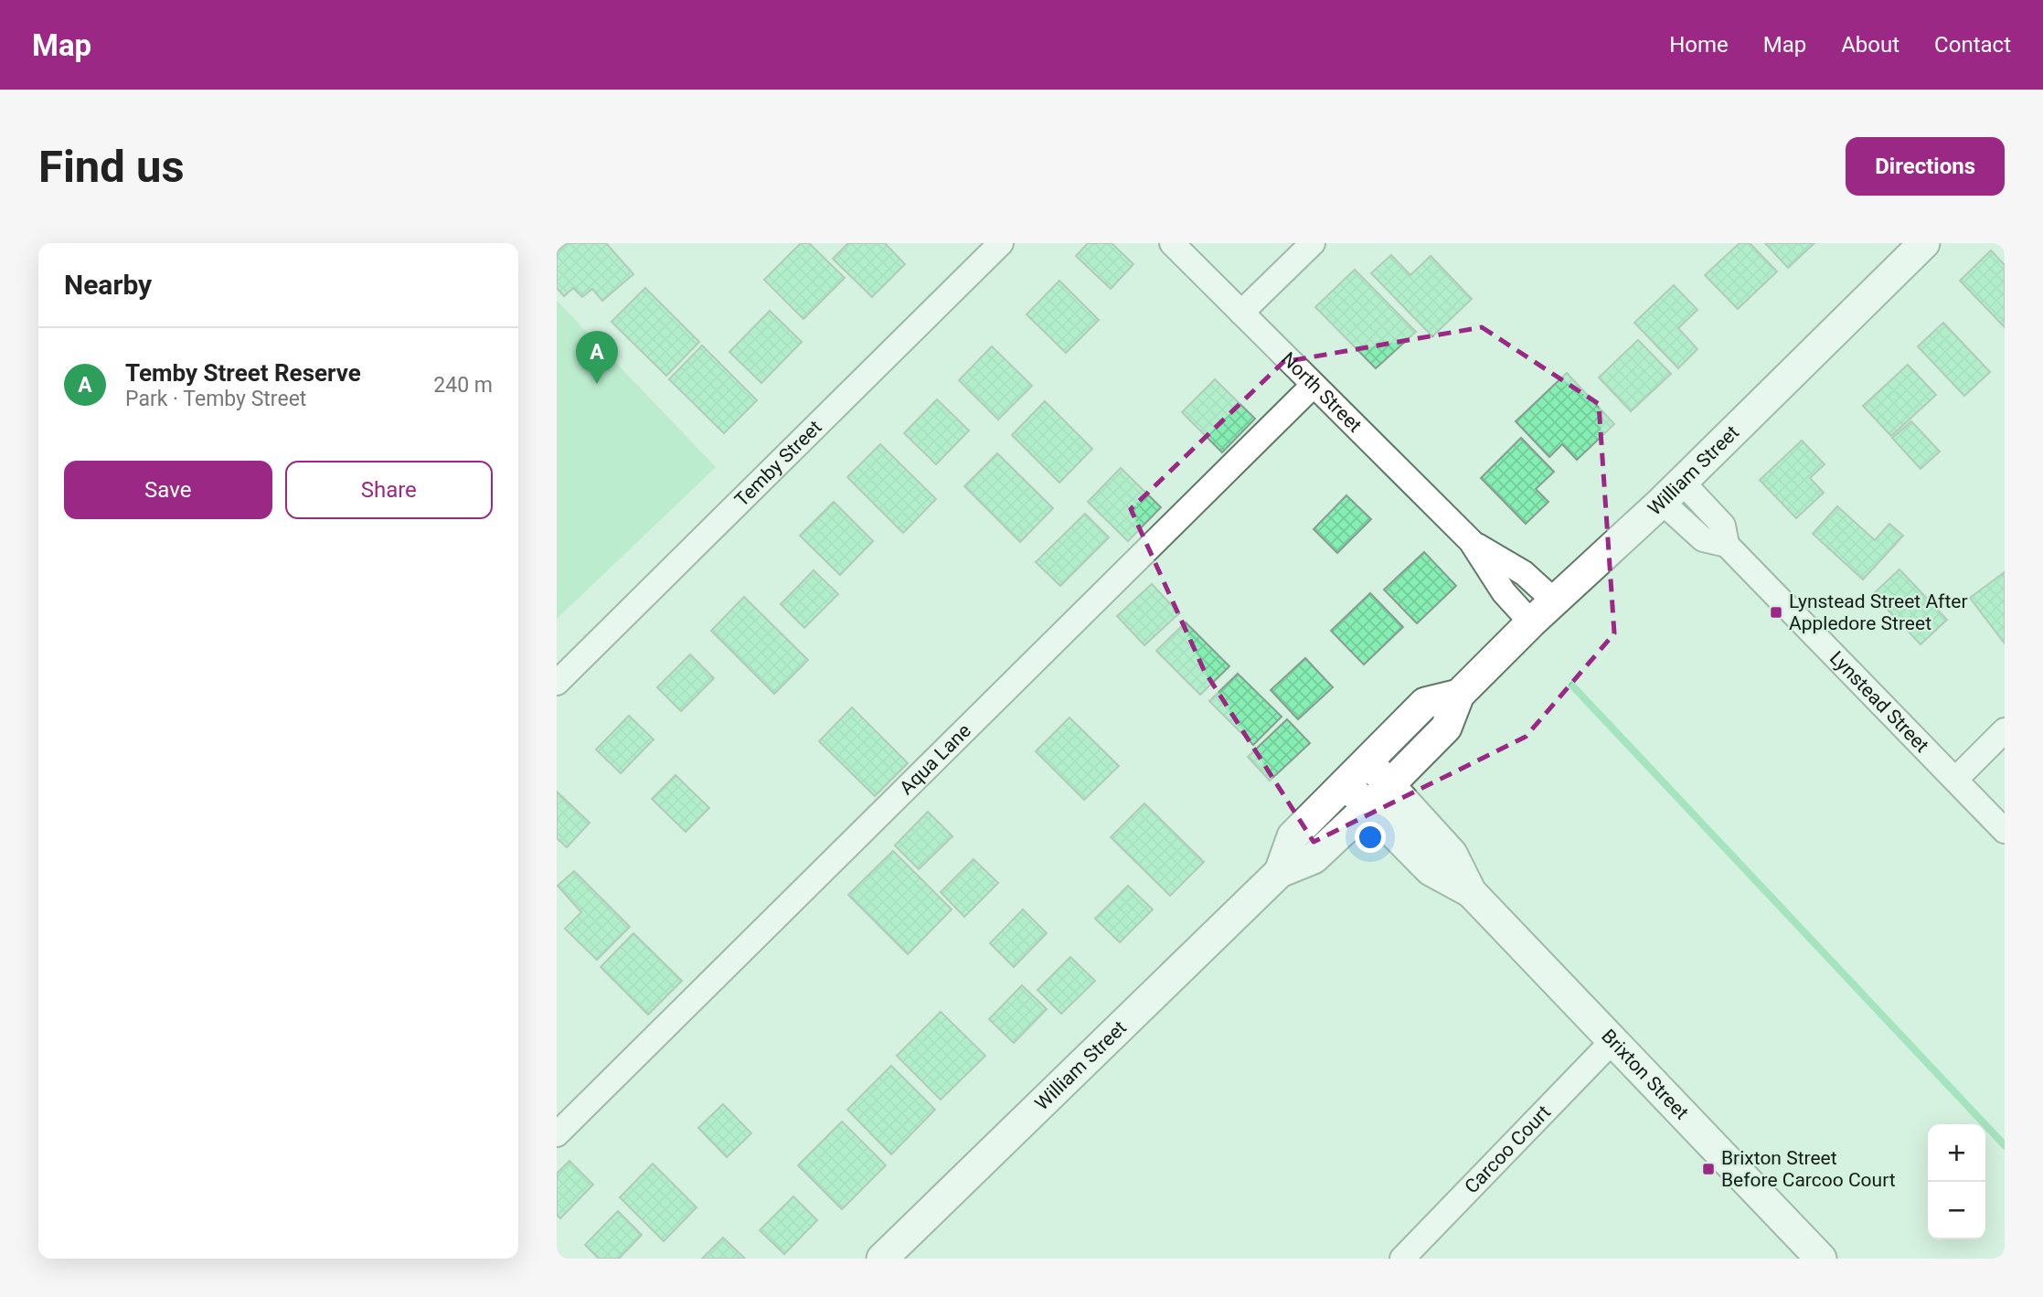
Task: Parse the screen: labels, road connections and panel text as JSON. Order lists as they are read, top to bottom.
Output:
{
  "streets": {
    "main road": ["William Street", "Brixton Street"],
    "street": [
      "North Street",
      "Temby Street",
      "Lynstead Street",
      "Aqua Lane",
      "Carcoo Court"
    ]
  },
  "crossings": [
    ["North Street", "William Street"],
    ["North Street", "Aqua Lane"],
    ["William Street", "Lynstead Street"],
    ["William Street", "Brixton Street"],
    ["Brixton Street", "Carcoo Court"]
  ],
  "places": {
    "transit": ["Lynstead Street After Appledore Street", "Brixton Street Before Carcoo Court"]
  },
  "page": {
    "header": "Map",
    "nav": [
      "Home",
      "Map",
      "About",
      "Contact"
    ],
    "buttons": [
      "Directions",
      ["Save", "Share"]
    ],
    "title": "Find us",
    "heading": "Nearby",
    "list": [
      {
        "mark": "A",
        "name": "Temby Street Reserve",
        "note": "Park · Temby Street",
        "value": "240 m"
      }
    ],
    "pins": "A",
    "map_buttons": ["+", "−"]
  }
}
